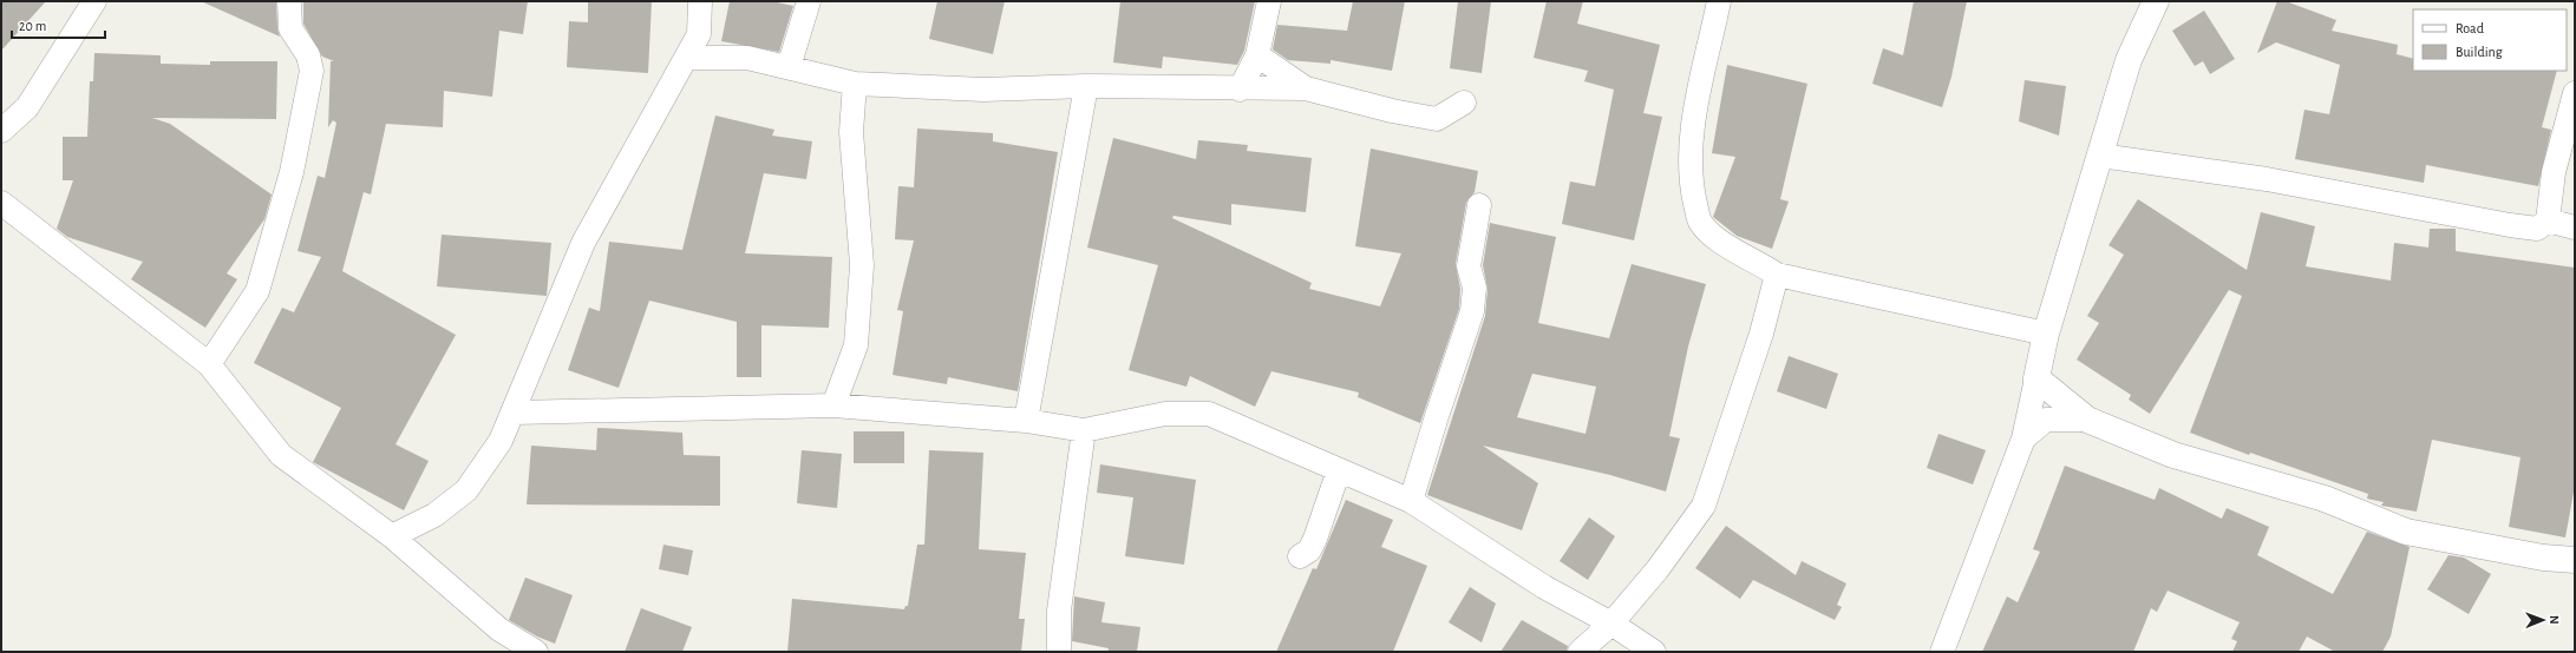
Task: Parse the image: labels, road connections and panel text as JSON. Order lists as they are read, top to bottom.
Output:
{
  "legend": ["Road", "Building"],
  "scale_bar": "20 m",
  "north": "right"
}
